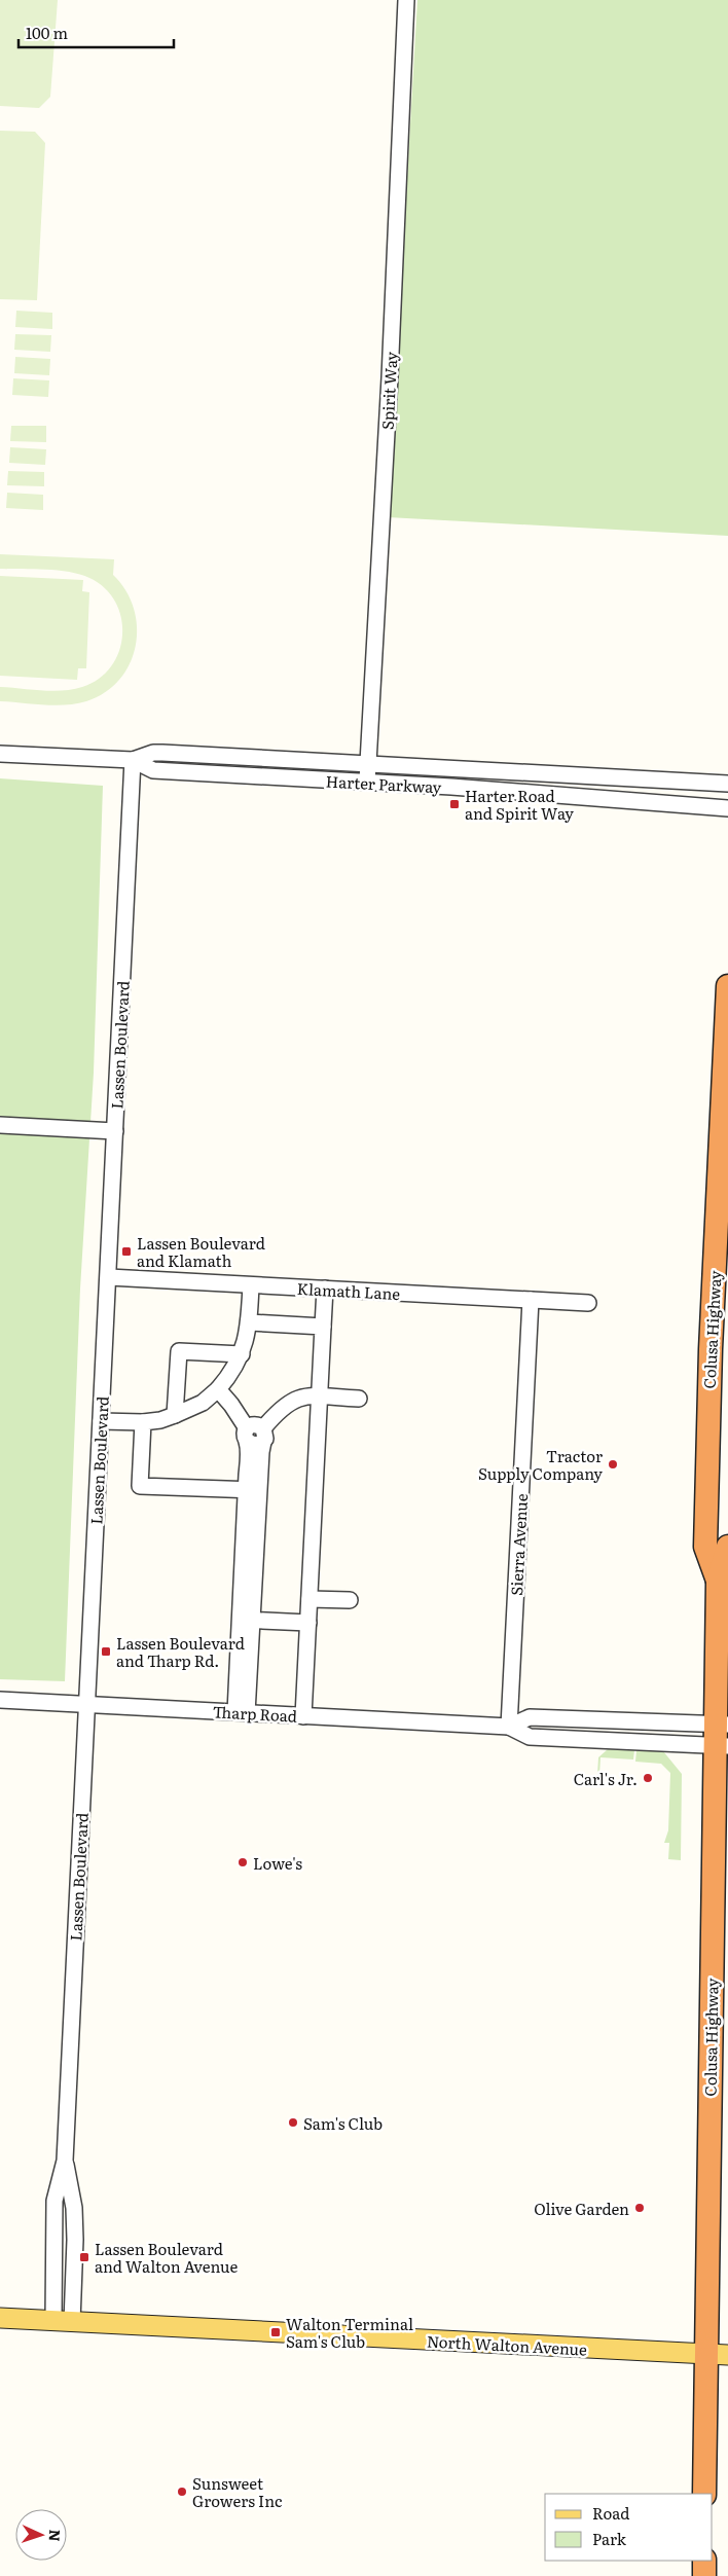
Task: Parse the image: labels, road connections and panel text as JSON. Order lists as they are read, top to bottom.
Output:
{
  "streets": {
    "highway": ["Colusa Highway"],
    "main road": ["North Walton Avenue"],
    "street": [
      "Spirit Way",
      "Harter Parkway",
      "Lassen Boulevard",
      "Klamath Lane",
      "Sierra Avenue",
      "Tharp Road"
    ]
  },
  "crossings": [
    ["Spirit Way", "Harter Parkway"],
    ["Harter Parkway", "Lassen Boulevard"],
    ["Lassen Boulevard", "Klamath Lane"],
    ["Lassen Boulevard", "Tharp Road"],
    ["Lassen Boulevard", "North Walton Avenue"],
    ["Klamath Lane", "Sierra Avenue"],
    ["Colusa Highway", "Tharp Road"],
    ["Colusa Highway", "North Walton Avenue"],
    ["Sierra Avenue", "Tharp Road"]
  ],
  "places": {
    "transit": [
      "Harter Road and Spirit Way",
      "Lassen Boulevard and Klamath",
      "Lassen Boulevard and Tharp Rd.",
      "Lassen Boulevard and Walton Avenue",
      "Walton Terminal Sam's Club"
    ],
    "other": [
      "Tractor Supply Company",
      "Carl's Jr.",
      "Lowe's",
      "Sam's Club",
      "Olive Garden",
      "Sunsweet Growers Inc"
    ]
  },
  "legend": ["Road", "Park"],
  "scale_bar": "100 m",
  "north": "right"
}
